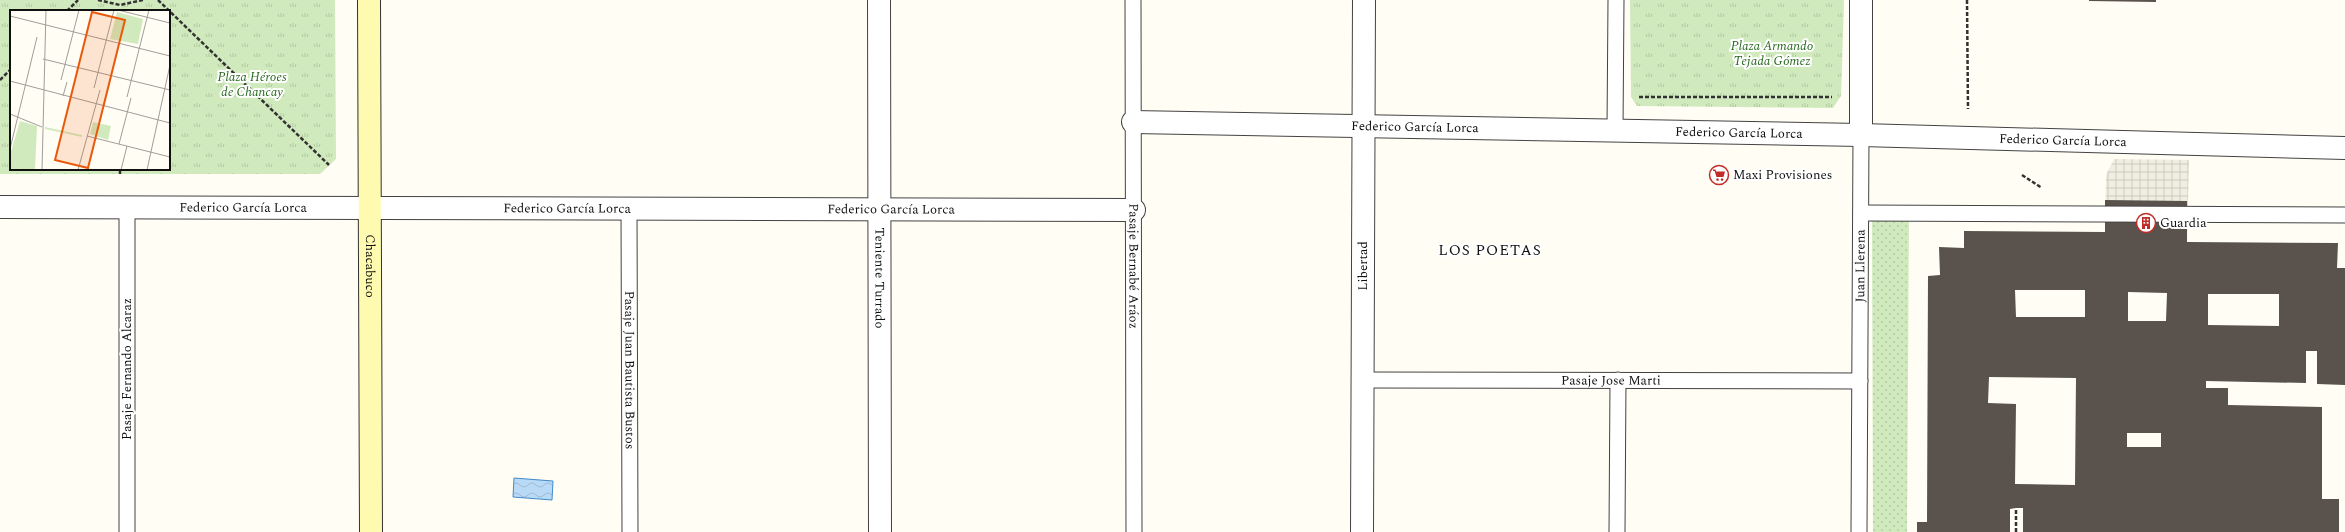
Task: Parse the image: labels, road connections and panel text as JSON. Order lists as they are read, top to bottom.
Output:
{
  "streets": {
    "main road": ["Chacabuco"],
    "street": [
      "Federico García Lorca",
      "Libertad",
      "Juan Llerena",
      "Teniente Turrado"
    ],
    "lane": [
      "Pasaje Bernabé Aráoz",
      "Pasaje Fernando Alcaraz",
      "Pasaje Juan Bautista Bustos",
      "Pasaje Jose Marti"
    ]
  },
  "crossings": [
    ["Federico García Lorca", "Chacabuco"],
    ["Federico García Lorca", "Pasaje Bernabé Aráoz"],
    ["Federico García Lorca", "Libertad"],
    ["Federico García Lorca", "Juan Llerena"],
    ["Federico García Lorca", "Teniente Turrado"],
    ["Federico García Lorca", "Pasaje Fernando Alcaraz"],
    ["Federico García Lorca", "Pasaje Juan Bautista Bustos"],
    ["Libertad", "Pasaje Jose Marti"],
    ["Juan Llerena", "Pasaje Jose Marti"]
  ],
  "districts": ["LOS POETAS"],
  "parks": ["Plaza Armando Tejada Gómez", "Plaza Héroes de Chancay"],
  "places": {
    "supermarket": ["Maxi Provisiones"],
    "building": ["Guardia"]
  }
}
